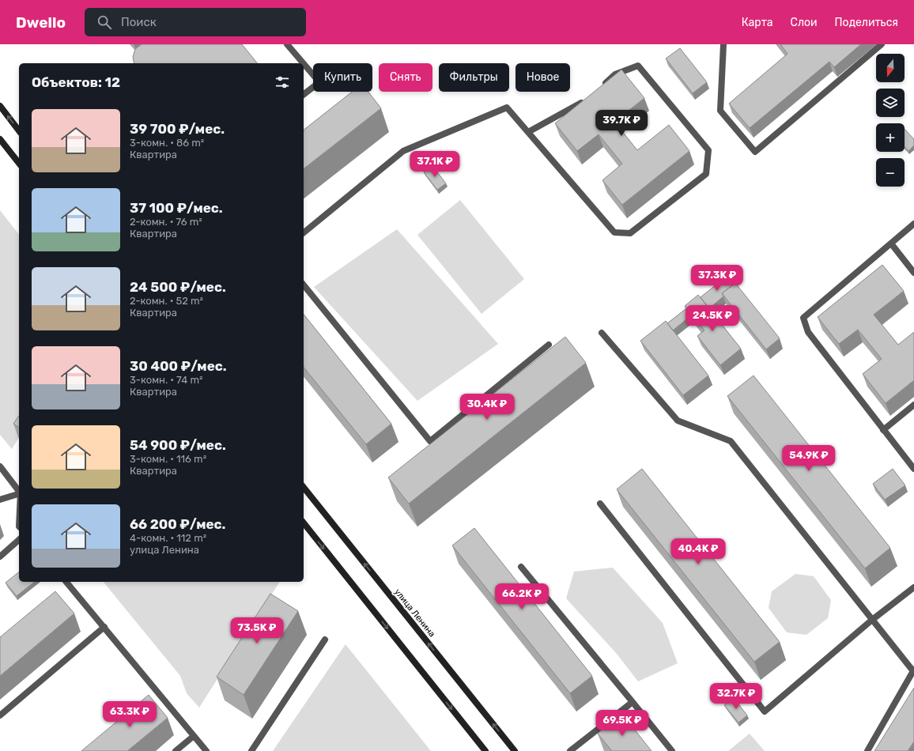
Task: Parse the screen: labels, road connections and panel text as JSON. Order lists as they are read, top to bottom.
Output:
{
  "streets": {
    "main road": ["улица Ленина"]
  },
  "north": "bottom",
  "page": {
    "header": "Dwello",
    "search": "Поиск",
    "nav": ["Карта", "Слои", "Поделиться"],
    "map_buttons": ["+", "−"],
    "chip": [
      "Купить",
      "Снять",
      "Фильтры",
      "Новое"
    ],
    "heading": "Объектов: 12",
    "list": [
      {
        "name": "39 700 ₽/мес.",
        "note": "3-комн. · 86 m² · Квартира"
      },
      {
        "name": "37 100 ₽/мес.",
        "note": "2-комн. · 76 m² · Квартира"
      },
      {
        "name": "24 500 ₽/мес.",
        "note": "2-комн. · 52 m² · Квартира"
      },
      {
        "name": "30 400 ₽/мес.",
        "note": "3-комн. · 74 m² · Квартира"
      },
      {
        "name": "54 900 ₽/мес.",
        "note": "3-комн. · 116 m² · Квартира"
      },
      {
        "name": "66 200 ₽/мес.",
        "note": "4-комн. · 112 m² · улица Ленина"
      }
    ],
    "price": [
      "39.7K ₽",
      "37.1K ₽",
      "37.3K ₽",
      "24.5K ₽",
      "30.4K ₽",
      "54.9K ₽",
      "40.4K ₽",
      "66.2K ₽",
      "73.5K ₽",
      "32.7K ₽",
      "63.3K ₽",
      "69.5K ₽"
    ]
  }
}
